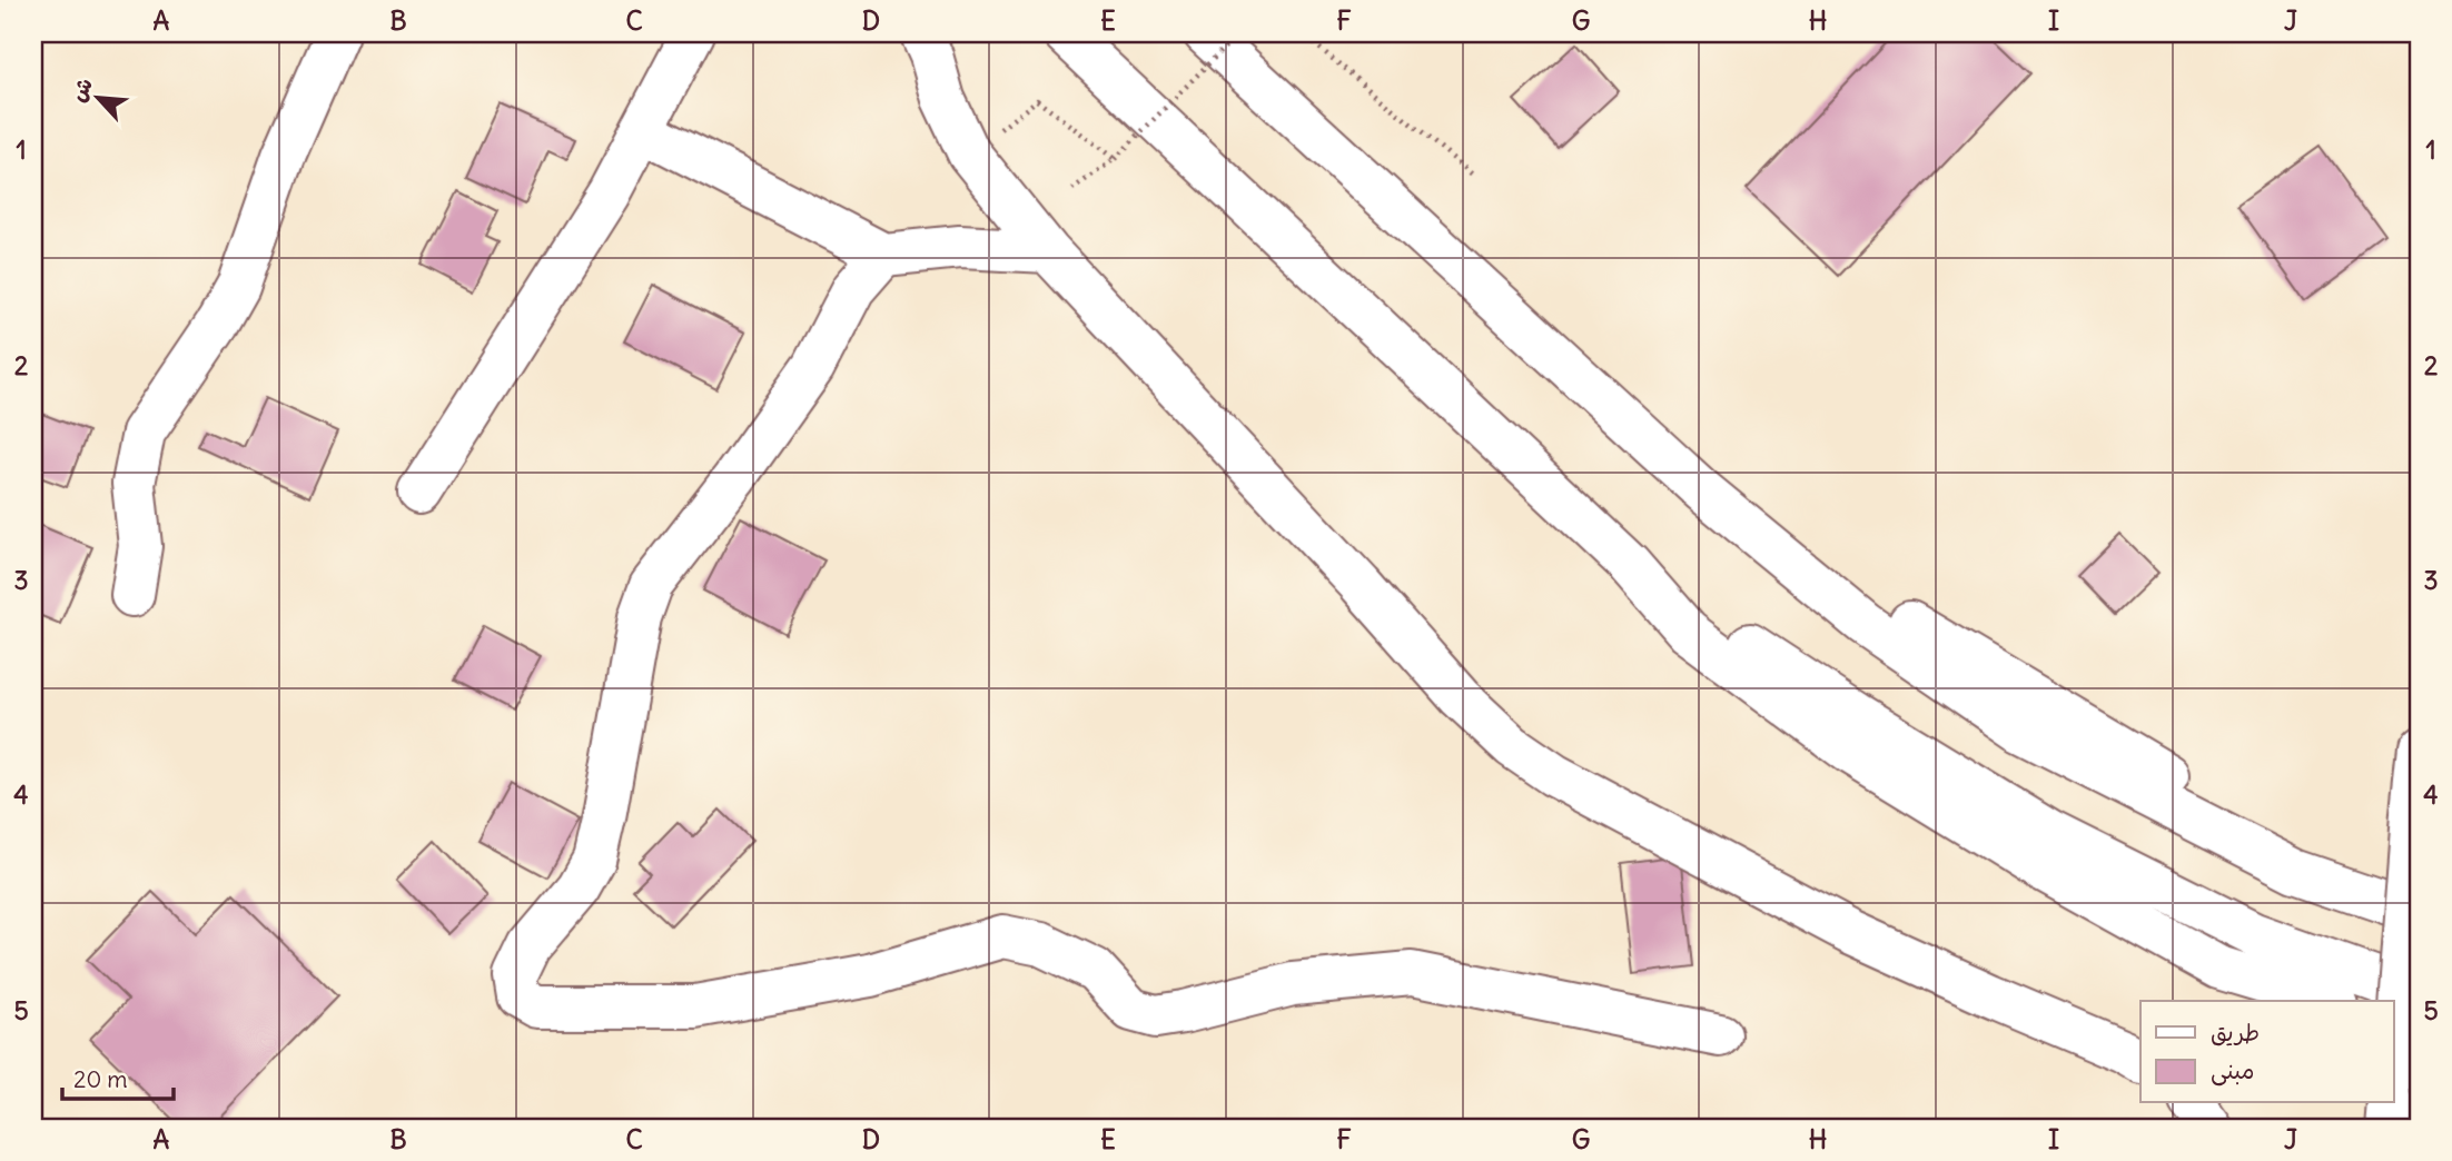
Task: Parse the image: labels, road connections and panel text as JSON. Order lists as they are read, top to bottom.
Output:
{
  "legend": ["طريق", "مبنى"],
  "scale_bar": "20 m",
  "north": "top left",
  "grid": {
    "columns": [
      "A",
      "B",
      "C",
      "D",
      "E",
      "F",
      "G",
      "H",
      "I",
      "J"
    ],
    "rows": [
      "1",
      "2",
      "3",
      "4",
      "5"
    ]
  }
}
